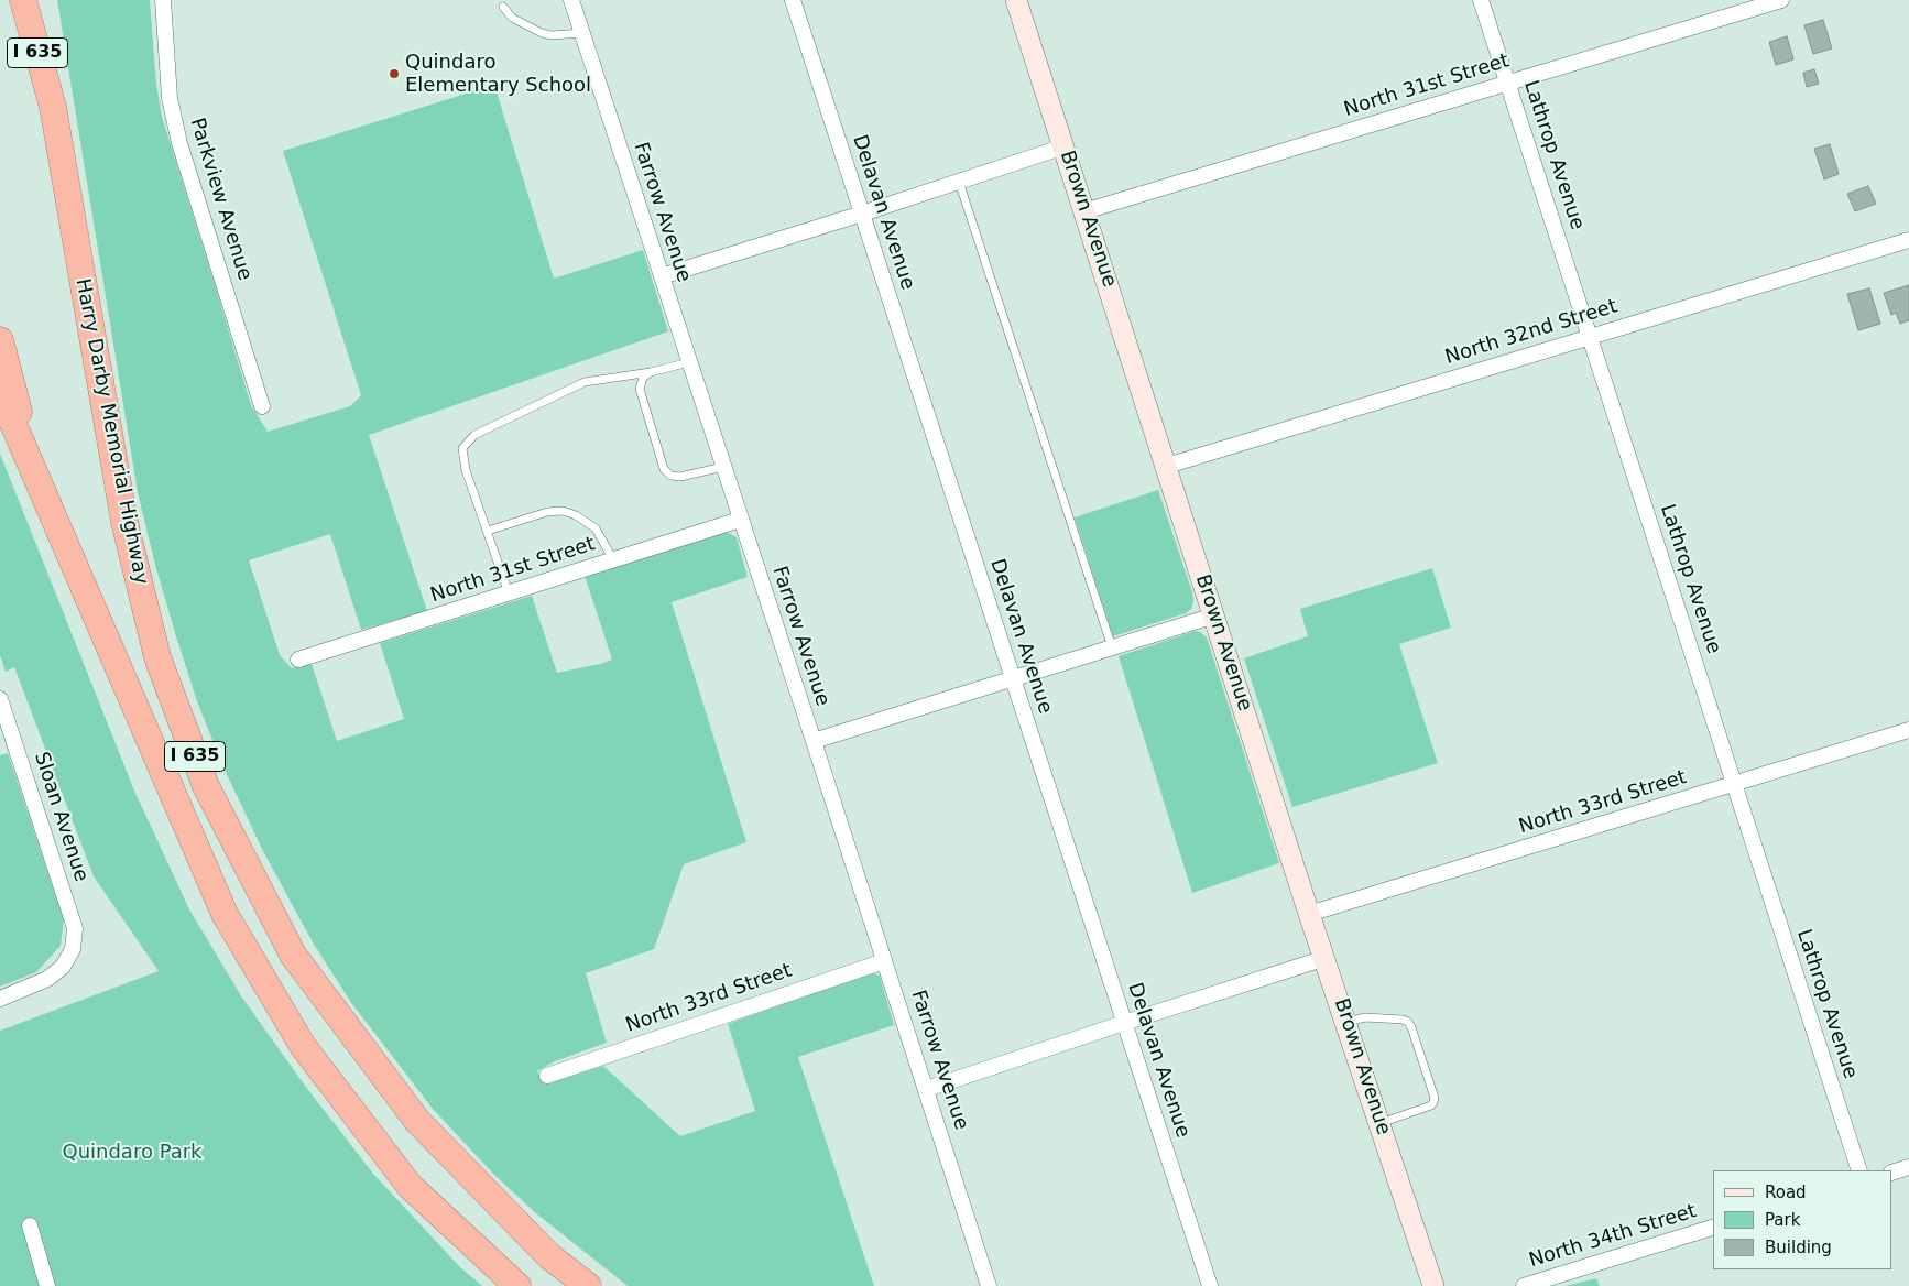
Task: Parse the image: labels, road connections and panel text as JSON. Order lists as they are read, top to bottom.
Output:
{
  "streets": {
    "highway": ["I 635", "Harry Darby Memorial Highway"],
    "main road": ["Brown Avenue"],
    "street": [
      "North 31st Street",
      "Lathrop Avenue",
      "Parkview Avenue",
      "Farrow Avenue",
      "Delavan Avenue",
      "North 32nd Street",
      "North 33rd Street",
      "Sloan Avenue",
      "North 34th Street"
    ]
  },
  "crossings": [
    ["North 31st Street", "Lathrop Avenue"],
    ["North 31st Street", "Farrow Avenue"],
    ["North 31st Street", "Brown Avenue"],
    ["Lathrop Avenue", "North 32nd Street"],
    ["Lathrop Avenue", "North 33rd Street"],
    ["Farrow Avenue", "North 33rd Street"],
    ["Brown Avenue", "North 32nd Street"],
    ["Brown Avenue", "North 33rd Street"]
  ],
  "parks": ["Quindaro Park"],
  "places": ["Quindaro Elementary School"],
  "legend": ["Road", "Park", "Building"]
}
